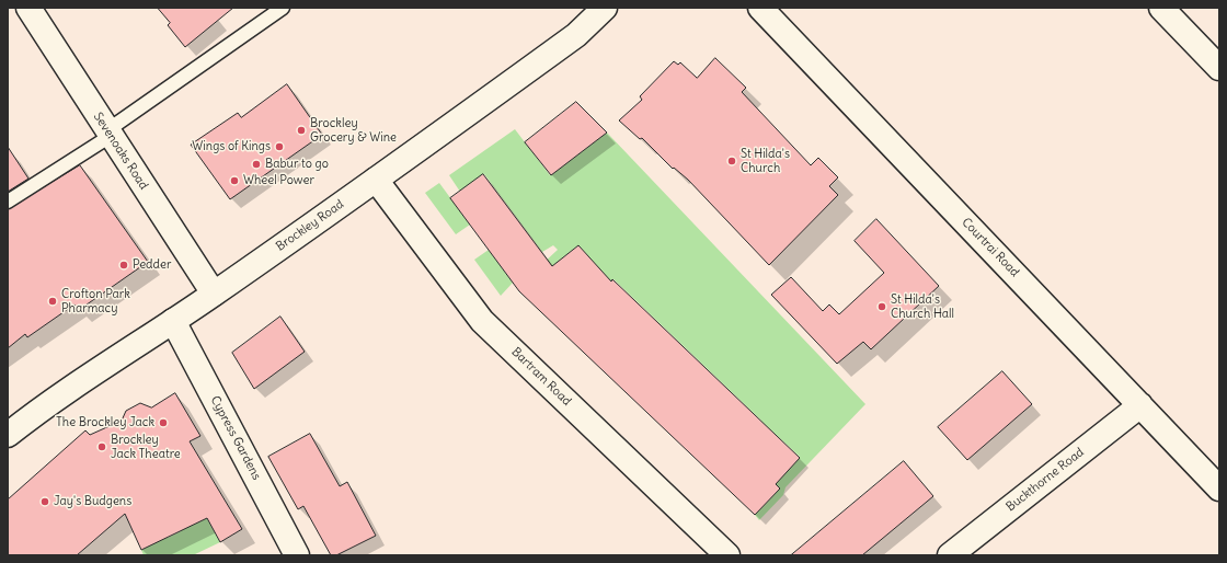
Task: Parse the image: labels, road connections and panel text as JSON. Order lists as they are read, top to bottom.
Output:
{
  "streets": {
    "street": [
      "Sevenoaks Road",
      "Brockley Road",
      "Courtrai Road",
      "Bartram Road",
      "Cypress Gardens",
      "Buckthorne Road"
    ]
  },
  "crossings": [
    ["Sevenoaks Road", "Brockley Road"],
    ["Brockley Road", "Bartram Road"],
    ["Brockley Road", "Cypress Gardens"],
    ["Courtrai Road", "Buckthorne Road"]
  ],
  "places": [
    "Brockley Grocery & Wine",
    "Wings of Kings",
    "St Hilda's Church",
    "Babur to go",
    "Wheel Power",
    "Pedder",
    "Crofton Park Pharmacy",
    "St Hilda's Church Hall",
    "The Brockley Jack",
    "Brockley Jack Theatre",
    "Jay's Budgens"
  ]
}
